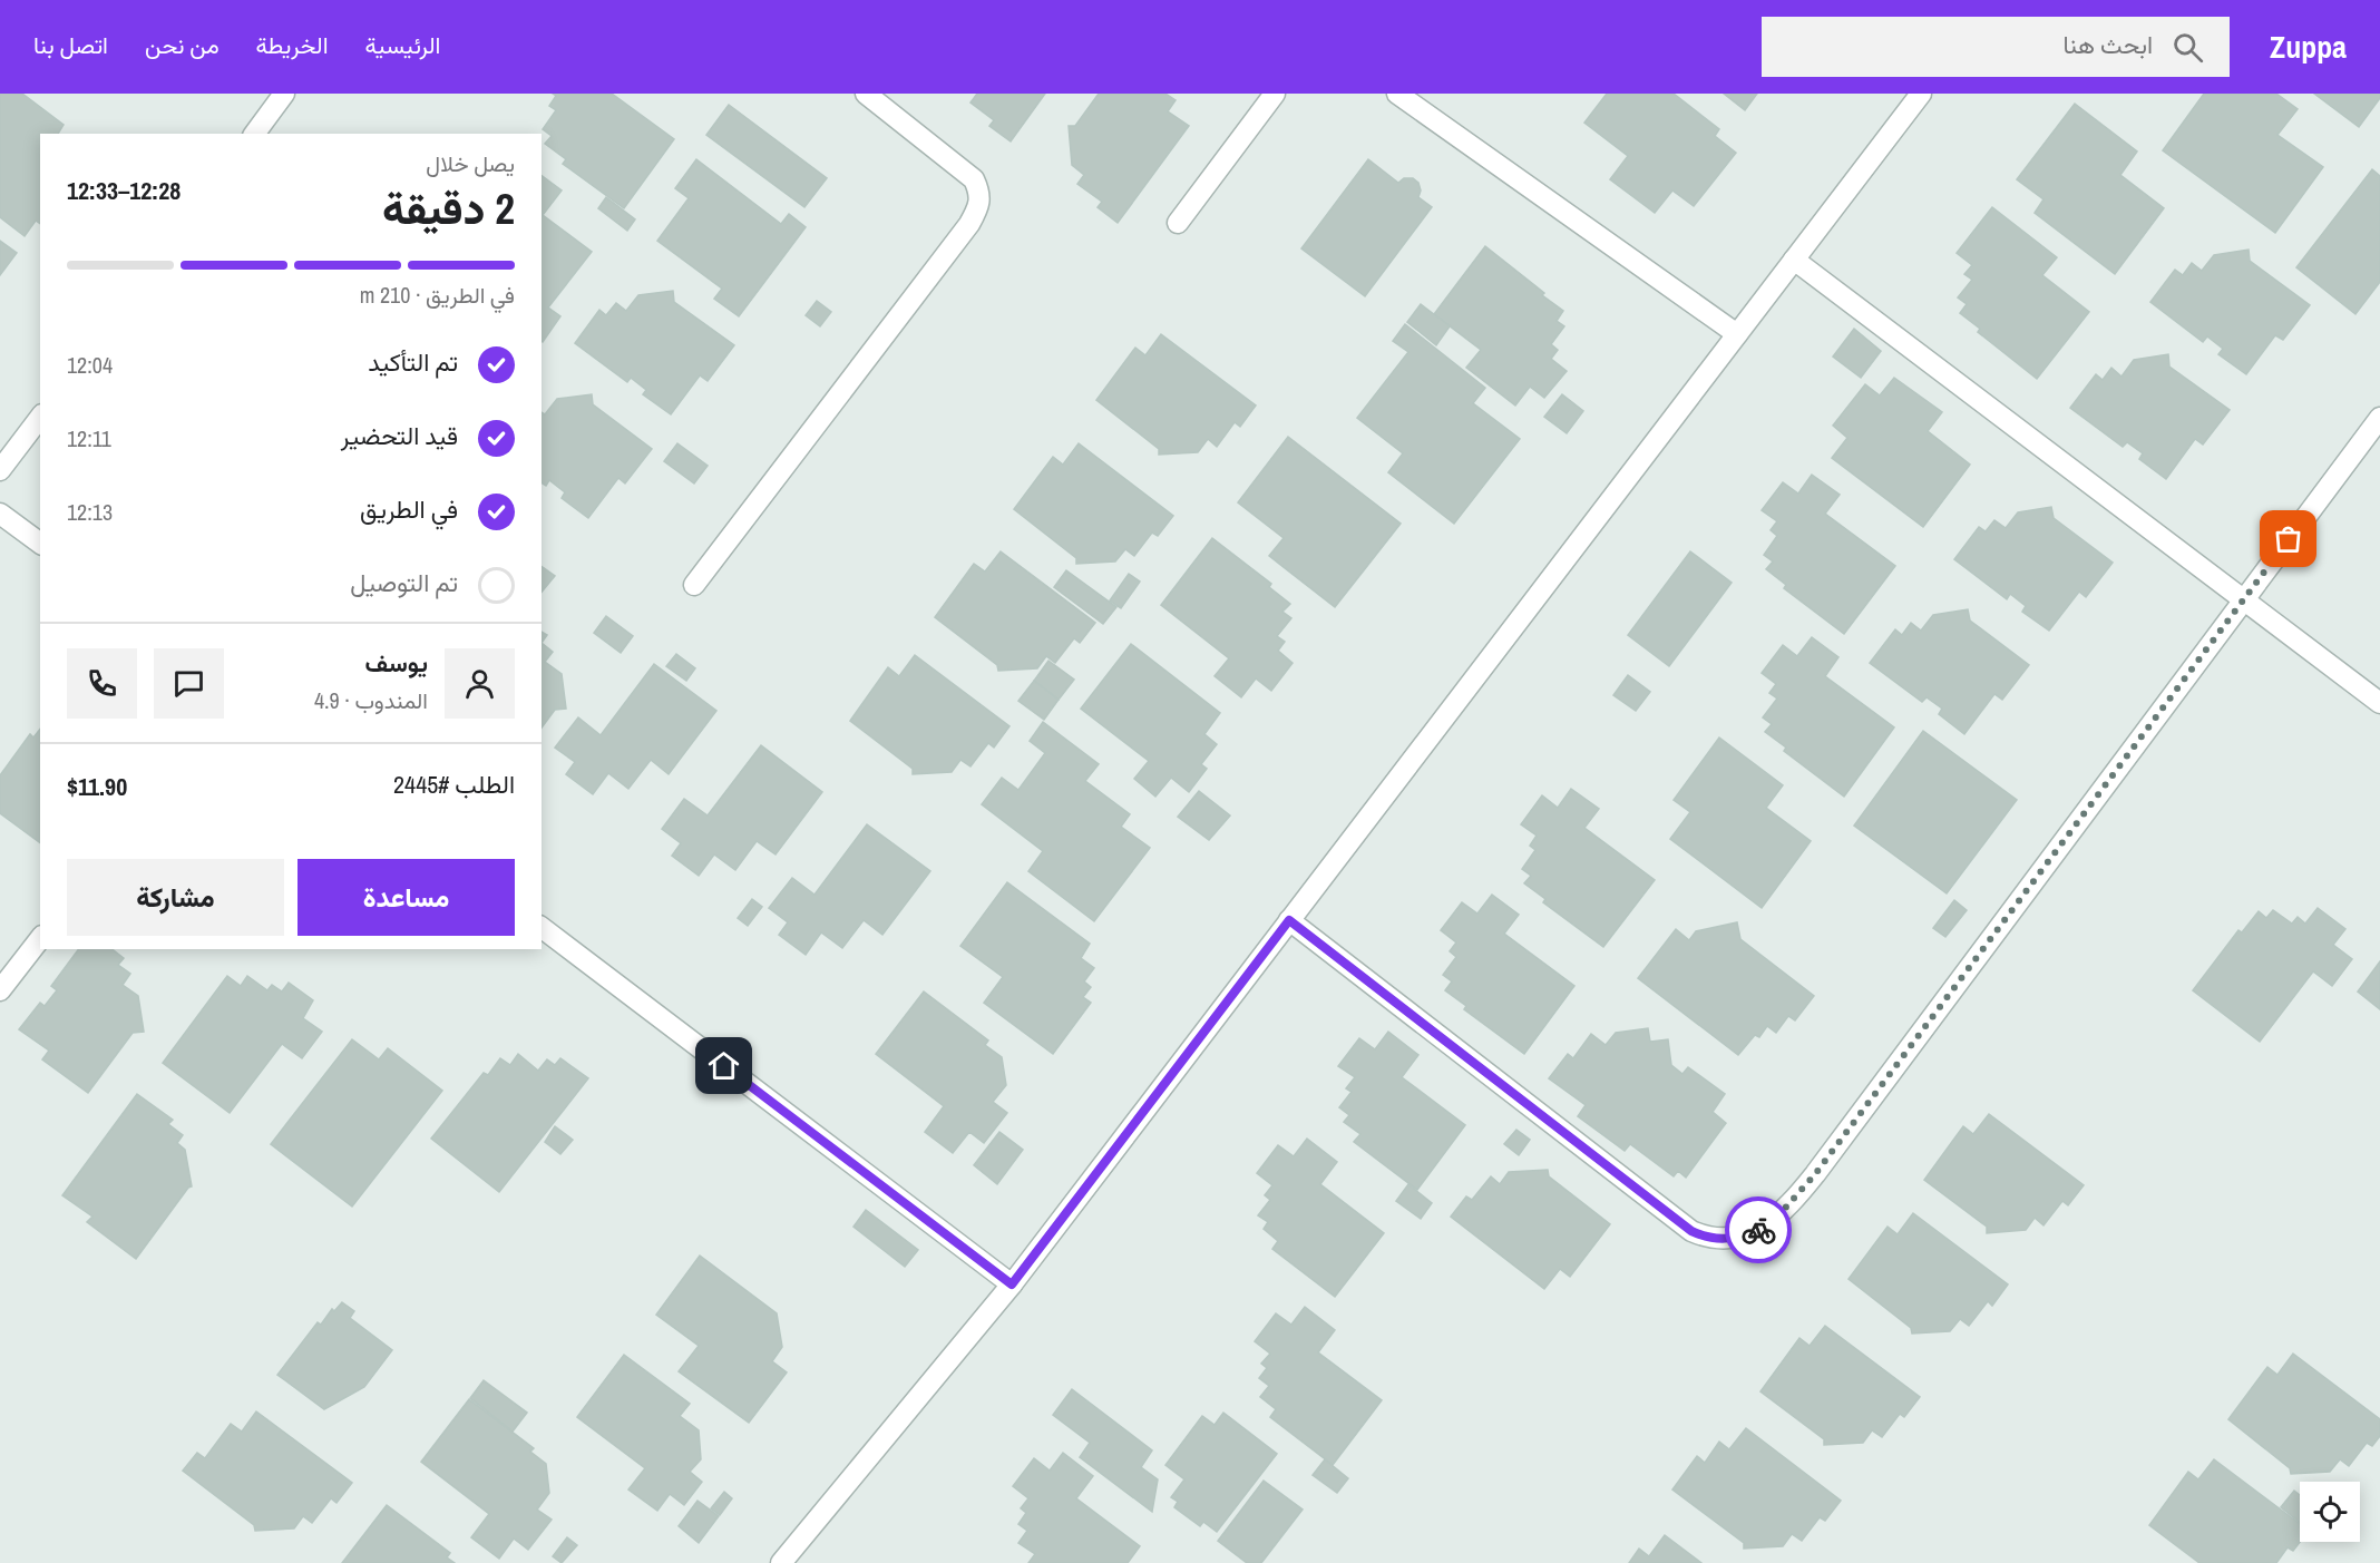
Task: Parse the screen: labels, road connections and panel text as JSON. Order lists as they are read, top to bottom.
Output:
{
  "page": {
    "header": "Zuppa",
    "search": "ابحث هنا",
    "nav": [
      "الرئيسية",
      "الخريطة",
      "من نحن",
      "اتصل بنا"
    ],
    "heading": ["2 دقيقة", "يصل خلال", "12:28–12:33"],
    "panel": [
      "يوسف",
      "المندوب · 4.9",
      "الطلب #2445",
      "$11.90"
    ],
    "bar": "في الطريق · 210 m",
    "list": [
      ["تم التأكيد", "12:04"],
      ["قيد التحضير", "12:11"],
      ["في الطريق", "12:13"],
      "تم التوصيل"
    ],
    "buttons": ["مساعدة", "مشاركة"]
  }
}
